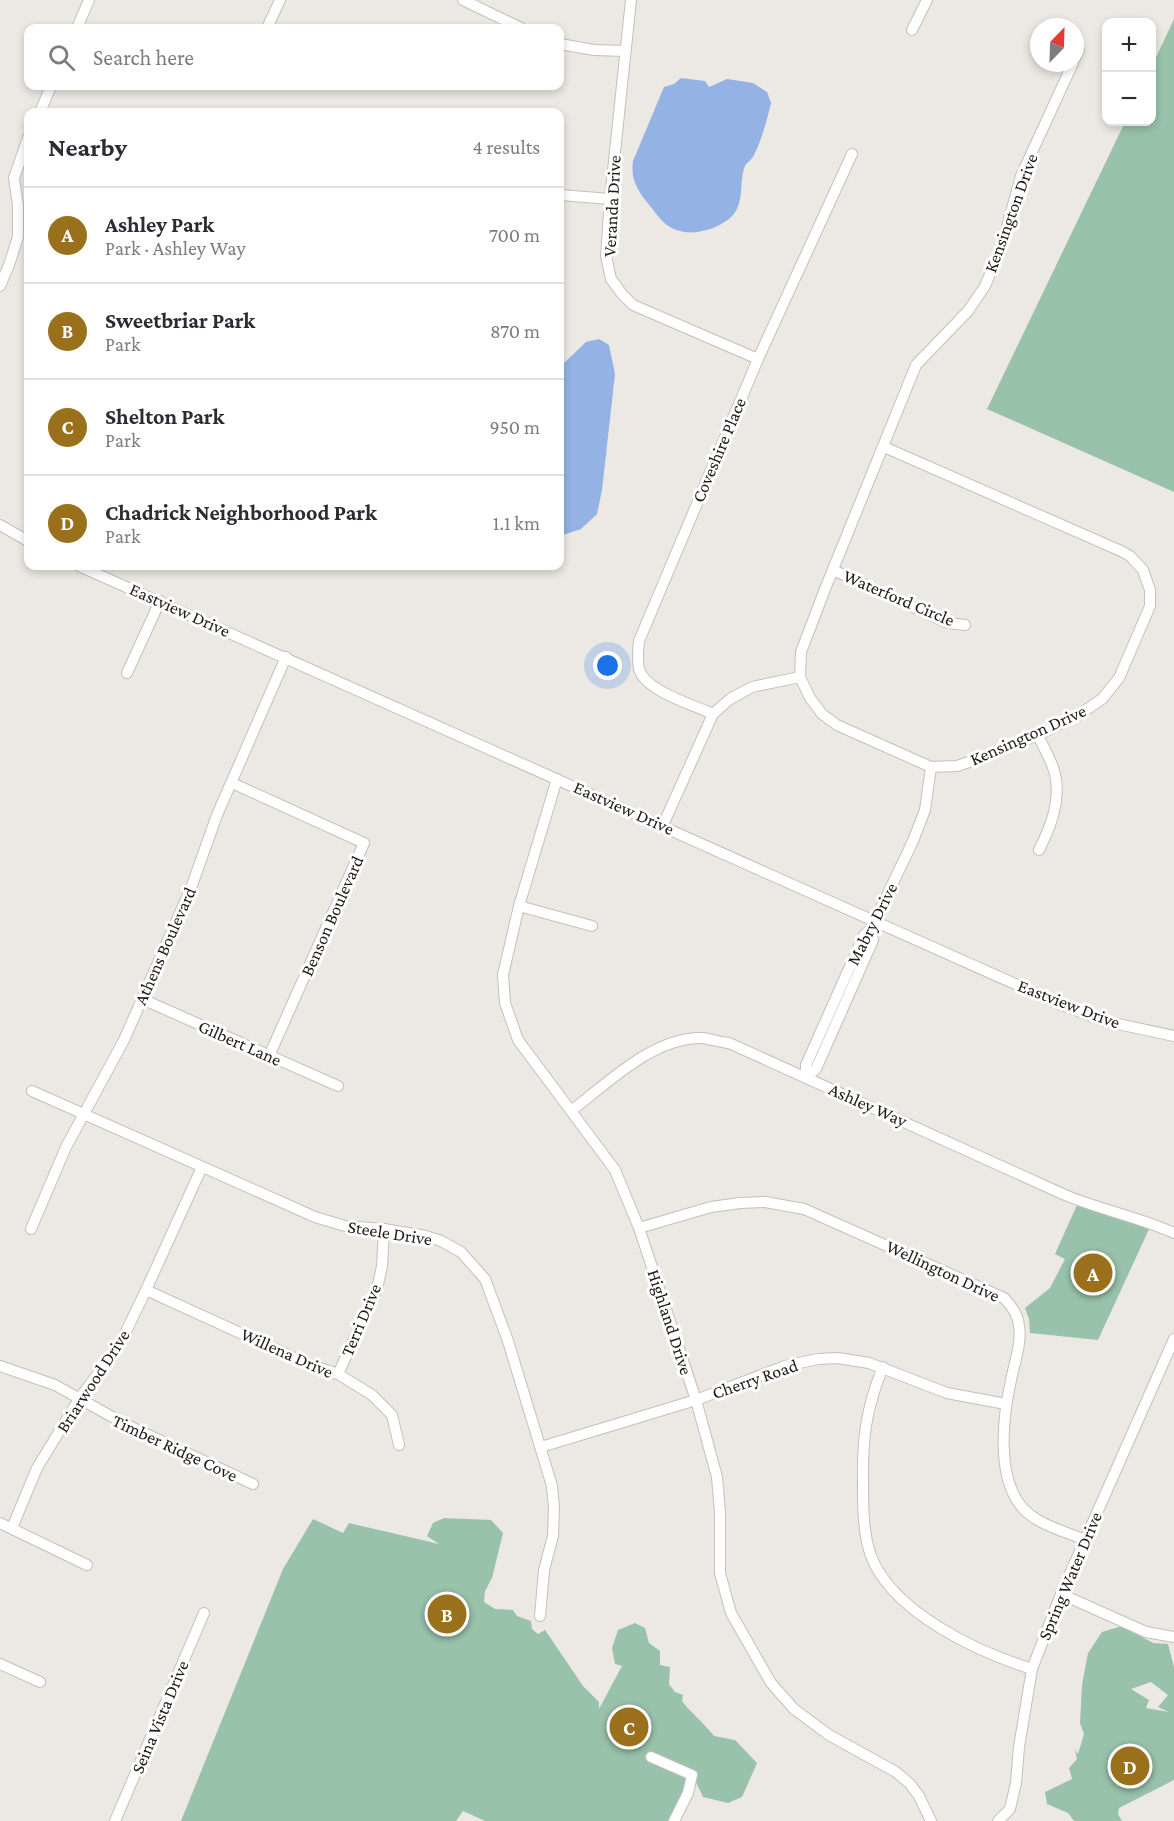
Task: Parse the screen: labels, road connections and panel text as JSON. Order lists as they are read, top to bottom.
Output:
{
  "streets": {
    "street": [
      "Veranda Drive",
      "Kensington Drive",
      "Coveshire Place",
      "Waterford Circle",
      "Eastview Drive",
      "Benson Boulevard",
      "Mabry Drive",
      "Athens Boulevard",
      "Gilbert Lane",
      "Ashley Way",
      "Steele Drive",
      "Wellington Drive",
      "Terri Drive",
      "Highland Drive",
      "Willena Drive",
      "Cherry Road",
      "Briarwood Drive",
      "Timber Ridge Cove",
      "Spring Water Drive",
      "Seina Vista Drive"
    ]
  },
  "crossings": [
    ["Veranda Drive", "Coveshire Place"],
    ["Kensington Drive", "Waterford Circle"],
    ["Kensington Drive", "Mabry Drive"],
    ["Eastview Drive", "Mabry Drive"],
    ["Eastview Drive", "Athens Boulevard"],
    ["Eastview Drive", "Highland Drive"],
    ["Benson Boulevard", "Athens Boulevard"],
    ["Benson Boulevard", "Gilbert Lane"],
    ["Mabry Drive", "Ashley Way"],
    ["Athens Boulevard", "Gilbert Lane"],
    ["Athens Boulevard", "Steele Drive"],
    ["Ashley Way", "Highland Drive"],
    ["Steele Drive", "Terri Drive"],
    ["Steele Drive", "Cherry Road"],
    ["Steele Drive", "Briarwood Drive"],
    ["Wellington Drive", "Highland Drive"],
    ["Wellington Drive", "Cherry Road"],
    ["Wellington Drive", "Spring Water Drive"],
    ["Terri Drive", "Willena Drive"],
    ["Highland Drive", "Cherry Road"],
    ["Willena Drive", "Briarwood Drive"],
    ["Briarwood Drive", "Timber Ridge Cove"]
  ],
  "north": "top right",
  "page": {
    "map_buttons": ["+", "−"],
    "search": "Search here",
    "heading": ["Nearby", "4 results"],
    "list": [
      {
        "mark": "A",
        "name": "Ashley Park",
        "note": "Park · Ashley Way",
        "value": "700 m"
      },
      {
        "mark": "B",
        "name": "Sweetbriar Park",
        "note": "Park",
        "value": "870 m"
      },
      {
        "mark": "C",
        "name": "Shelton Park",
        "note": "Park",
        "value": "950 m"
      },
      {
        "mark": "D",
        "name": "Chadrick Neighborhood Park",
        "note": "Park",
        "value": "1.1 km"
      }
    ],
    "pins": [
      "A",
      "B",
      "C",
      "D"
    ]
  }
}
